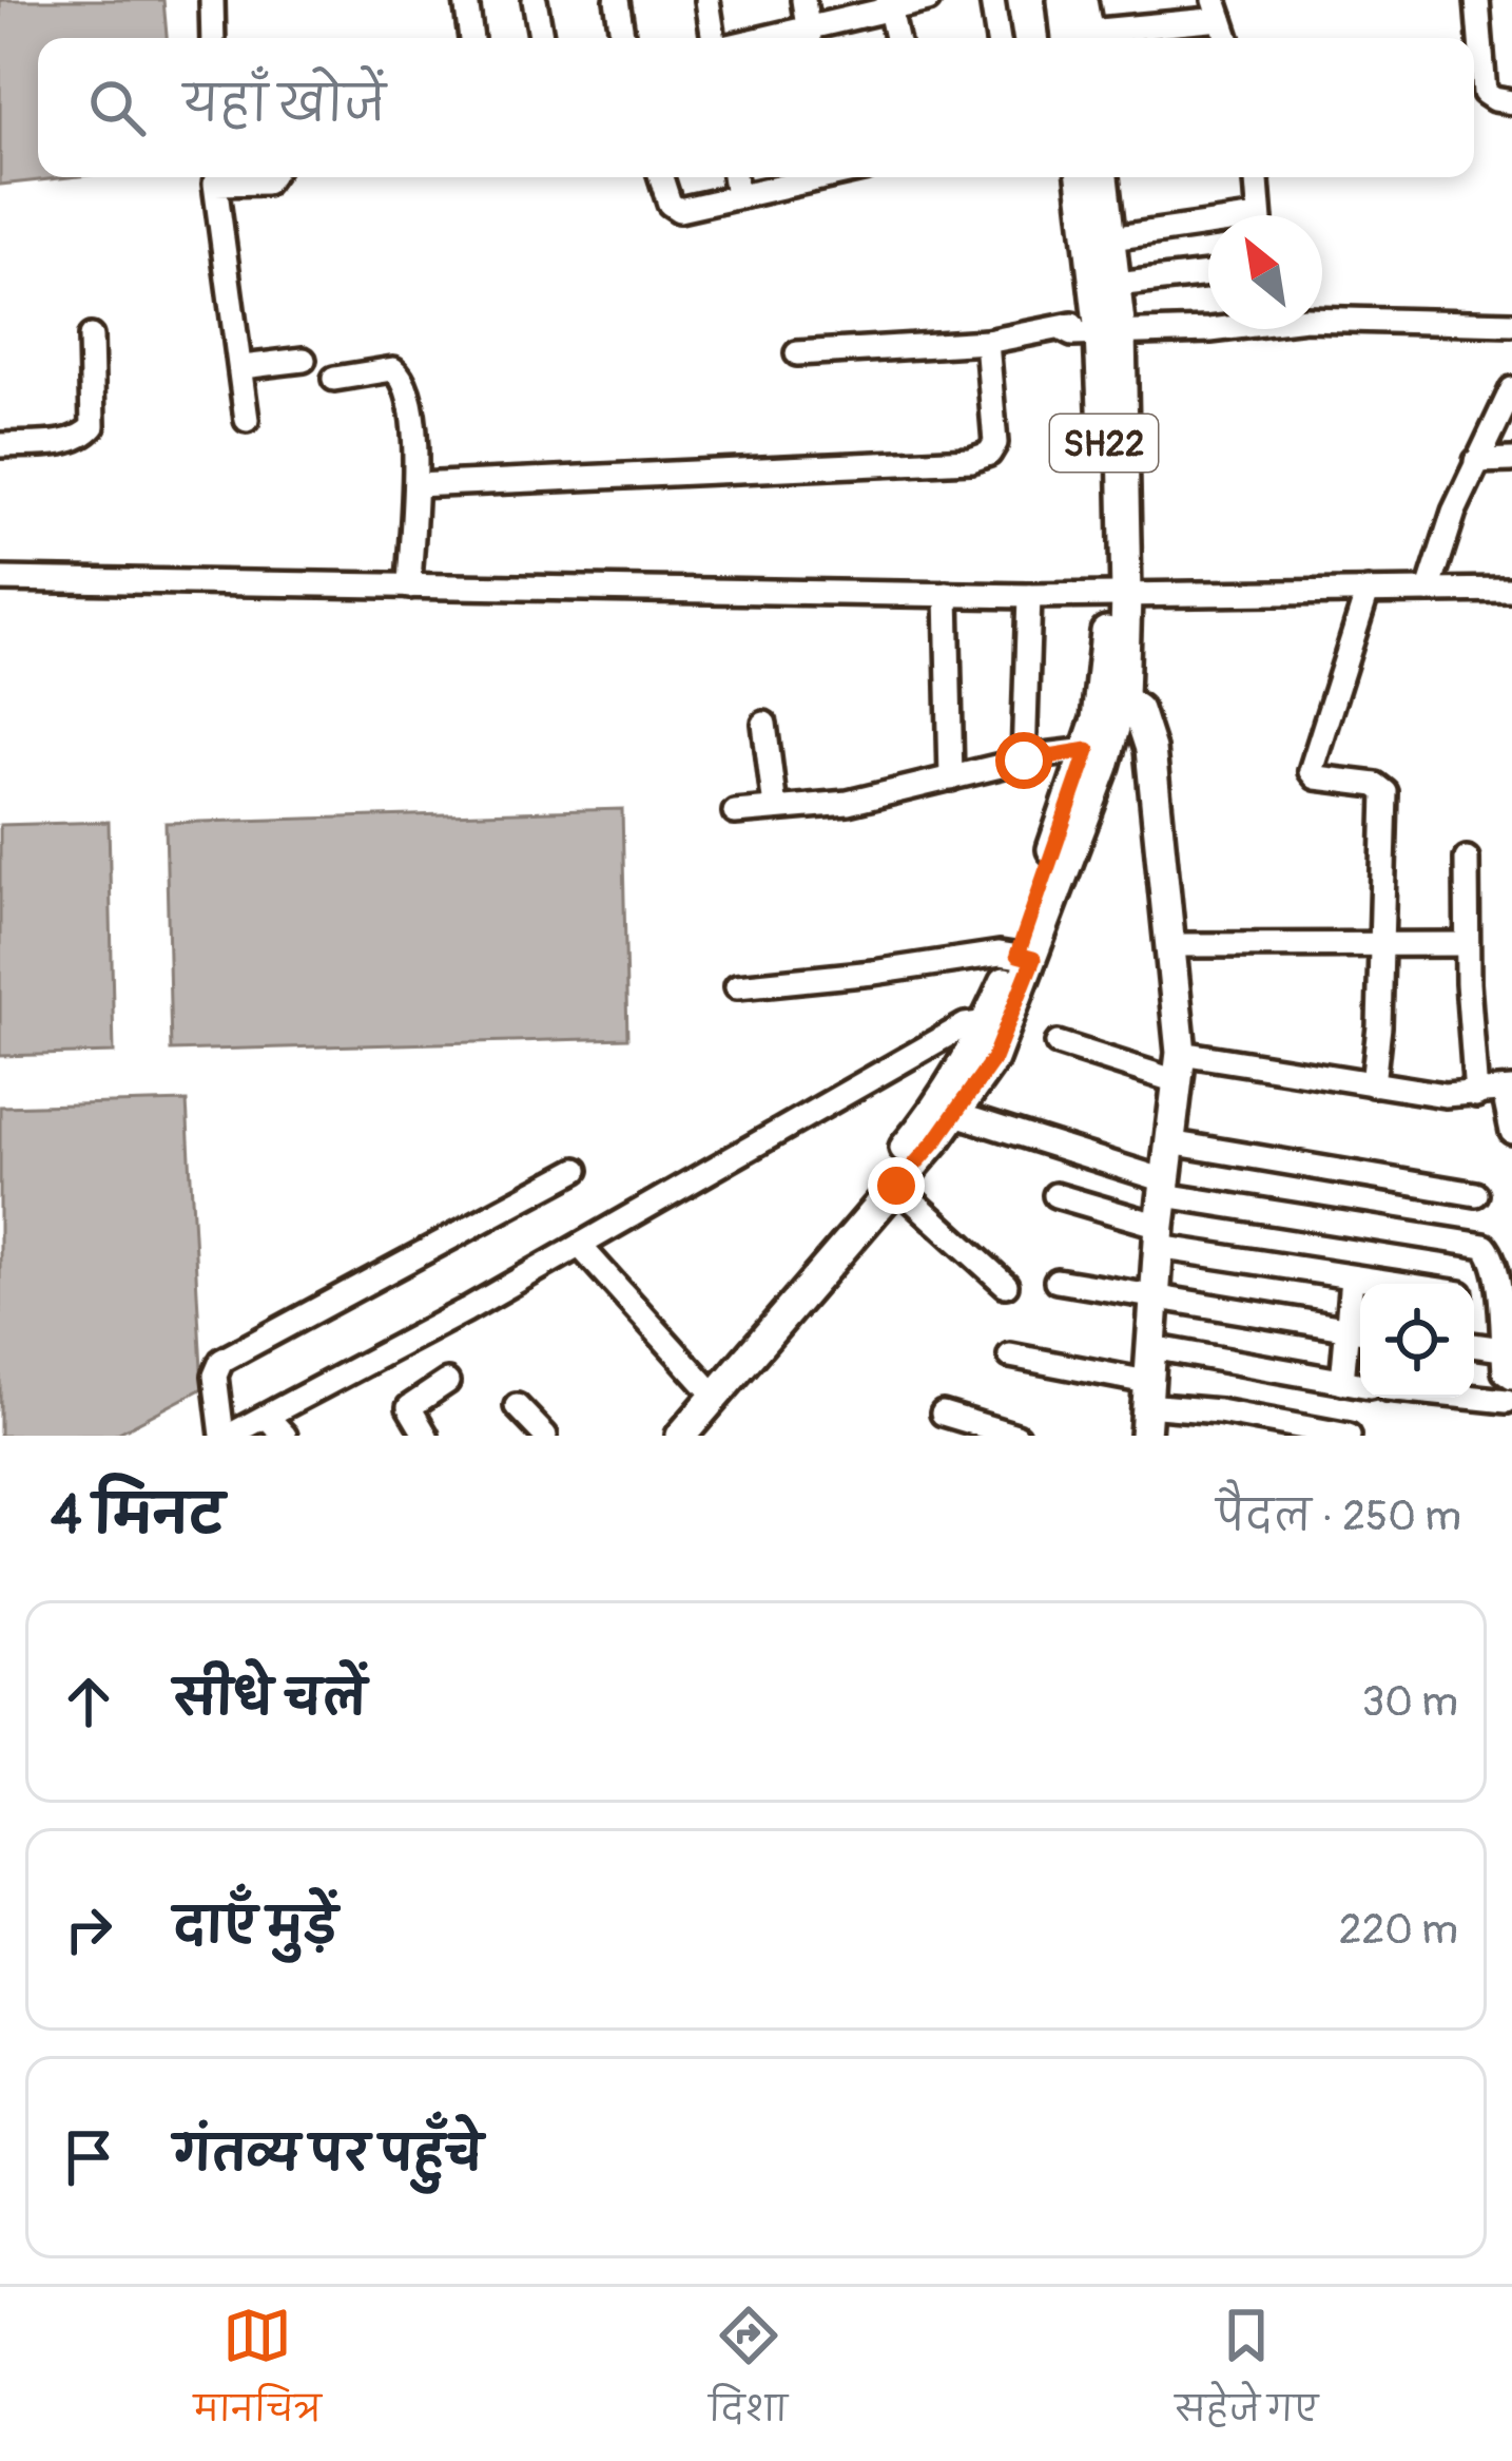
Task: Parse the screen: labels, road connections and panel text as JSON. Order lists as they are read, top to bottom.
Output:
{
  "streets": {
    "main road": ["SH22"]
  },
  "north": "top left",
  "page": {
    "search": "यहाँ खोजें",
    "heading": ["4 मिनट", "पैदल · 250 m"],
    "list": [
      ["सीधे चलें", "30 m"],
      ["दाएँ मुड़ें", "220 m"],
      "गंतव्य पर पहुँचे"
    ],
    "nav": ["मानचित्र", "दिशा", "सहेजे गए"]
  }
}
